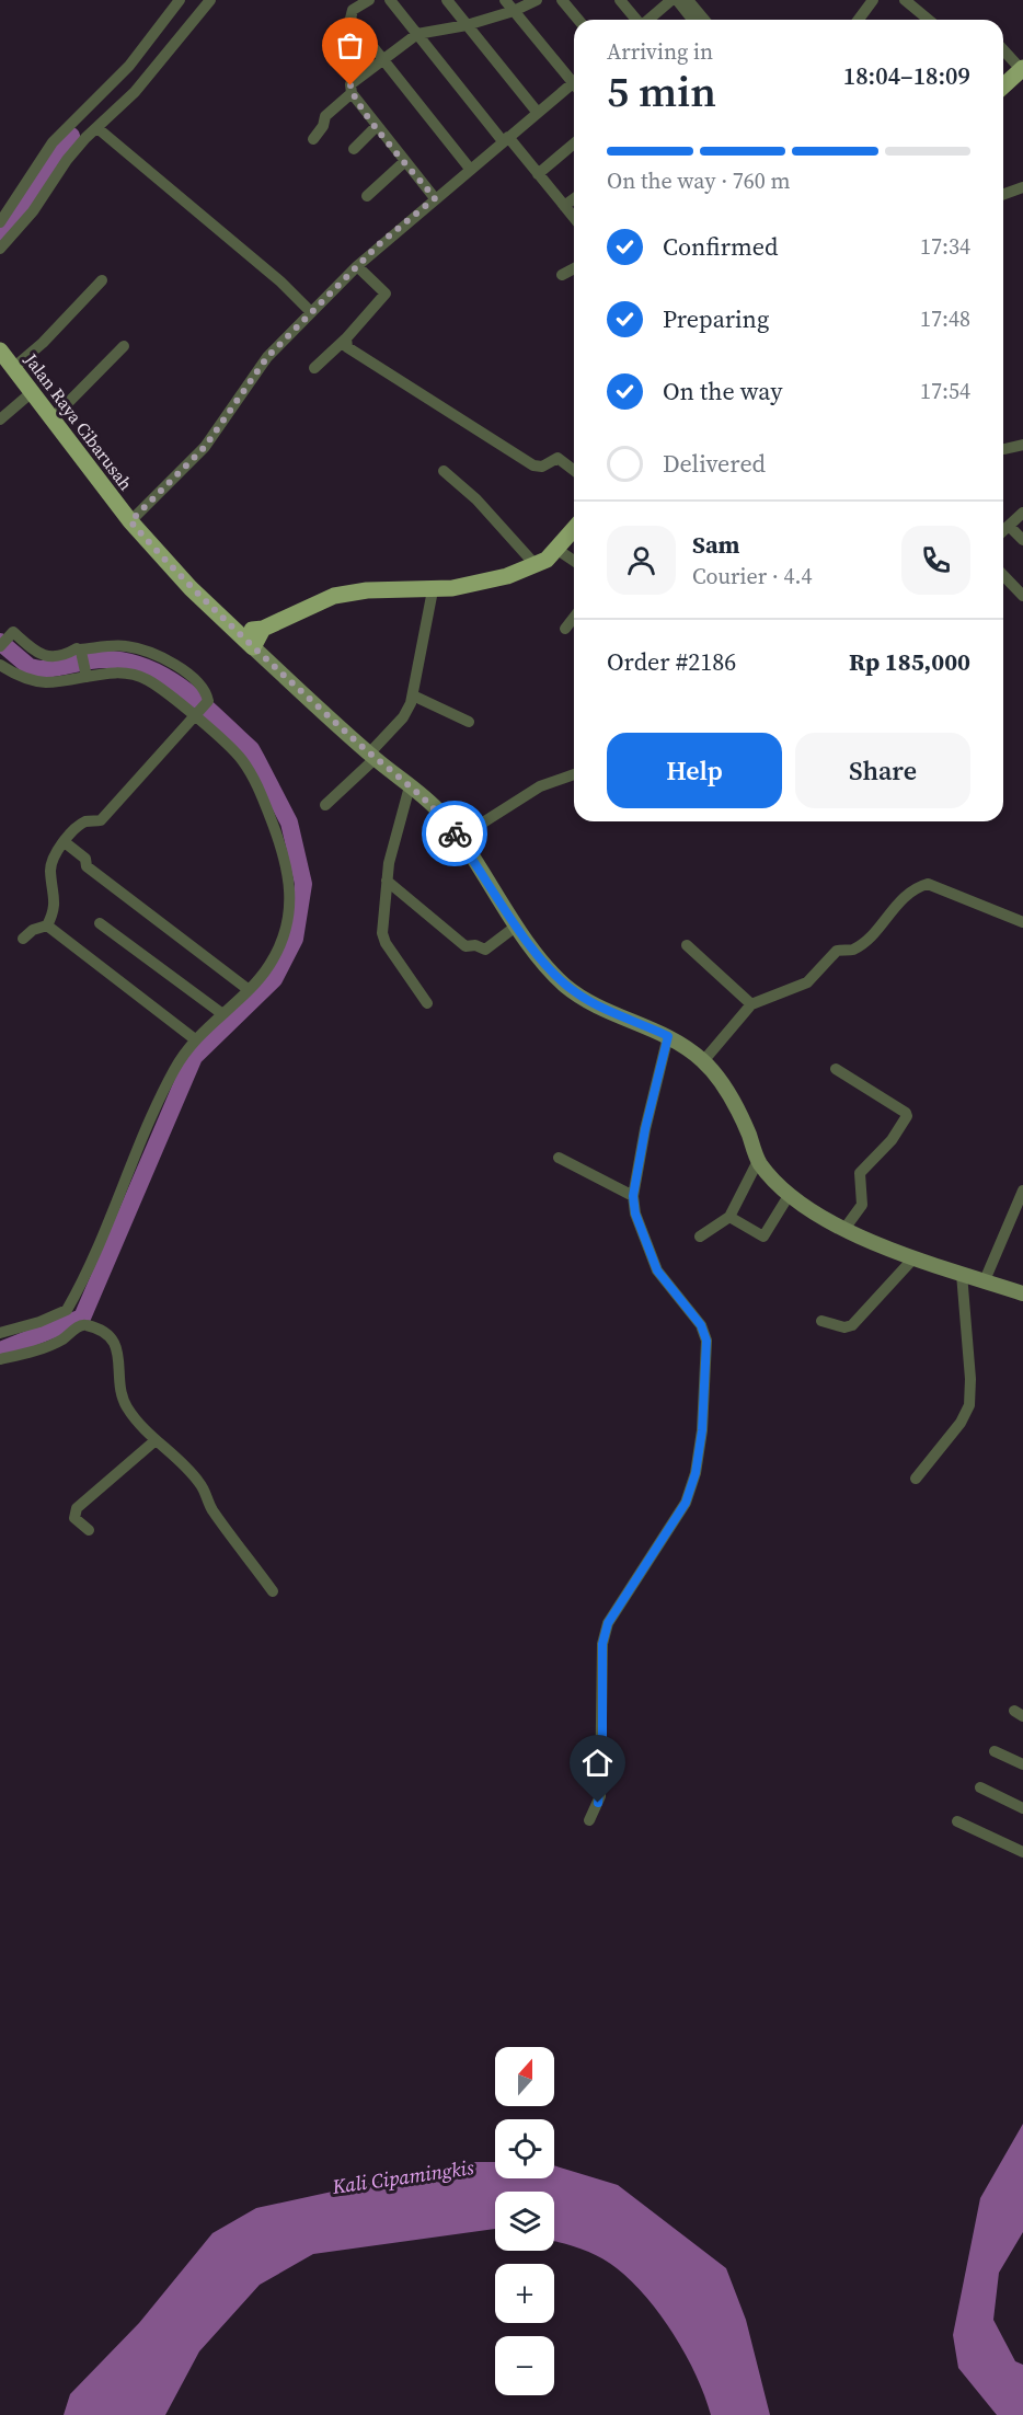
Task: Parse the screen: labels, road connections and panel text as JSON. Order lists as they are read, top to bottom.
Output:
{
  "streets": {
    "main road": ["Jalan Raya Cibarusah"]
  },
  "water": ["Kali Cipamingkis"],
  "north": "top",
  "page": {
    "heading": ["5 min", "Arriving in", "18:04–18:09"],
    "panel": [
      "Sam",
      "Courier · 4.4",
      "Order #2186",
      "Rp 185,000"
    ],
    "bar": "On the way · 760 m",
    "list": [
      ["Confirmed", "17:34"],
      ["Preparing", "17:48"],
      ["On the way", "17:54"],
      "Delivered"
    ],
    "buttons": ["Help", "Share"],
    "map_buttons": ["+", "−"]
  }
}
